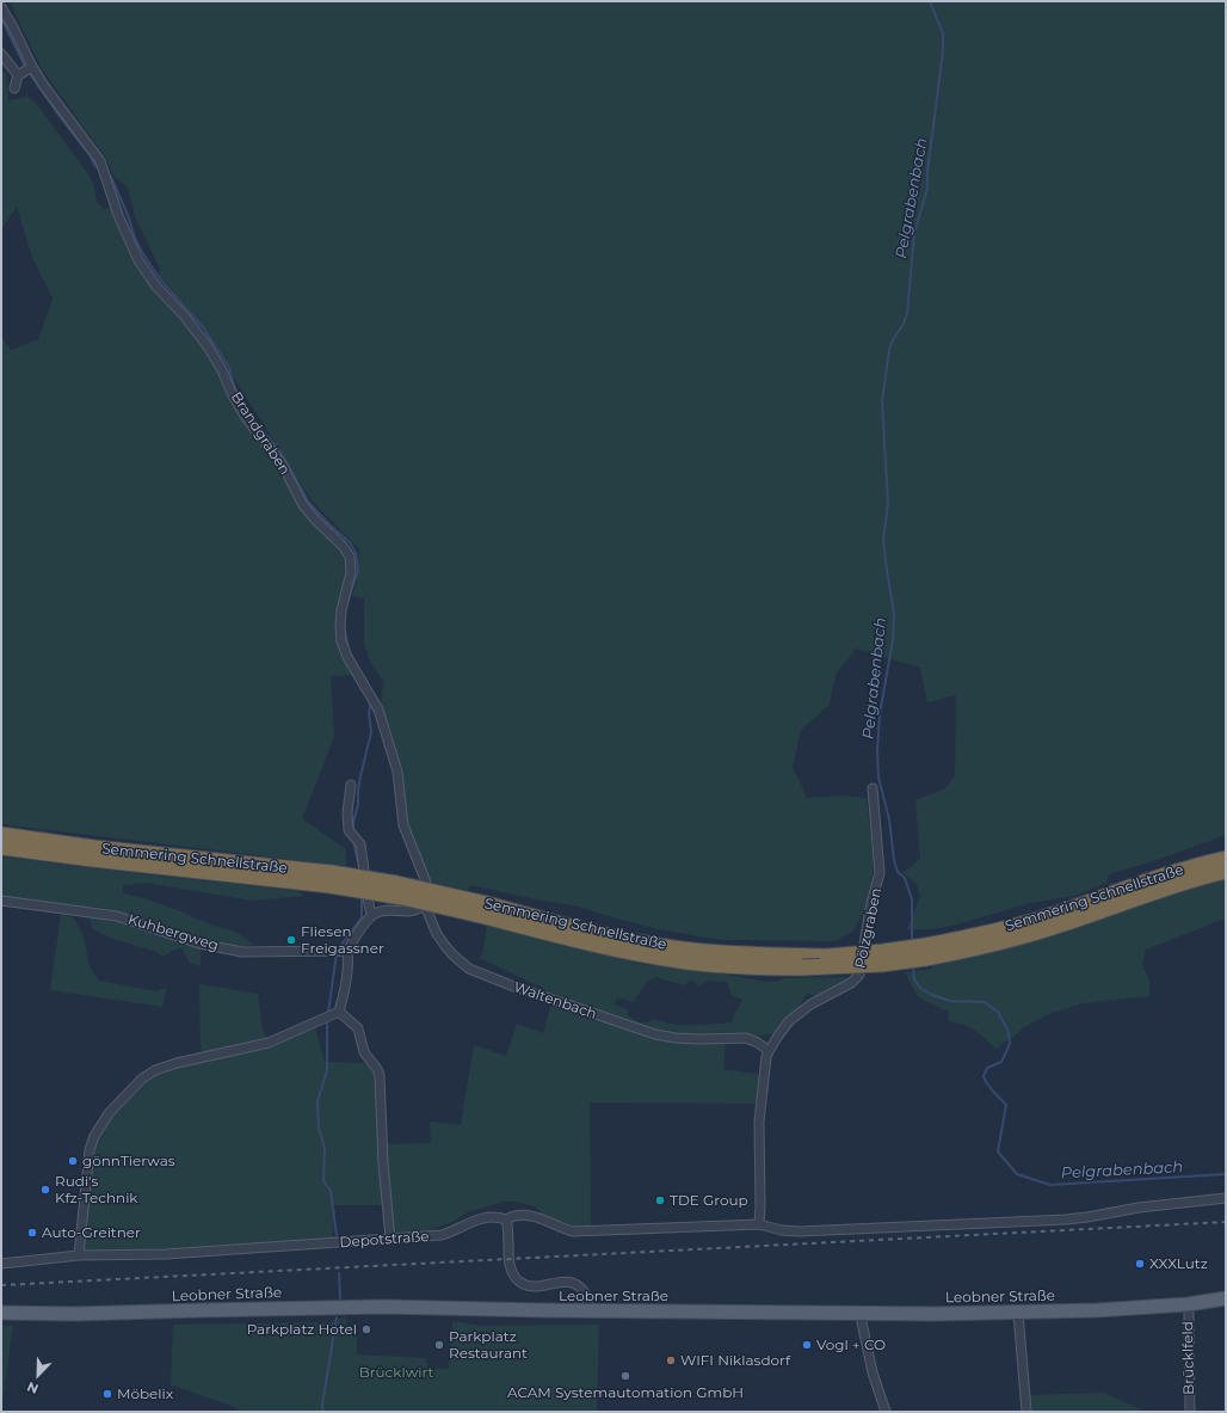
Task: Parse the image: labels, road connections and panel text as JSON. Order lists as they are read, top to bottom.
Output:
{
  "streets": {
    "highway": ["Semmering Schnellstraße"],
    "main road": ["Leobner Straße"],
    "street": [
      "Brandgraben",
      "Pölzgraben",
      "Kuhbergweg",
      "Waltenbach",
      "Depotstraße",
      "Brücklfeld"
    ]
  },
  "crossings": [
    ["Brandgraben", "Waltenbach"],
    ["Pölzgraben", "Waltenbach"],
    ["Pölzgraben", "Depotstraße"],
    ["Leobner Straße", "Brücklfeld"]
  ],
  "water": ["Pelgrabenbach"],
  "parks": ["Brücklwirt"],
  "places": [
    "Fliesen Freigassner",
    "gönnTierwas",
    "Rudi's Kfz-Technik",
    "TDE Group",
    "Auto-Greitner",
    "XXXLutz",
    "Parkplatz Hotel",
    "Parkplatz Restaurant",
    "Vogl + CO",
    "WIFI Niklasdorf",
    "ACAM Systemautomation GmbH",
    "Möbelix"
  ],
  "north": "bottom left"
}
